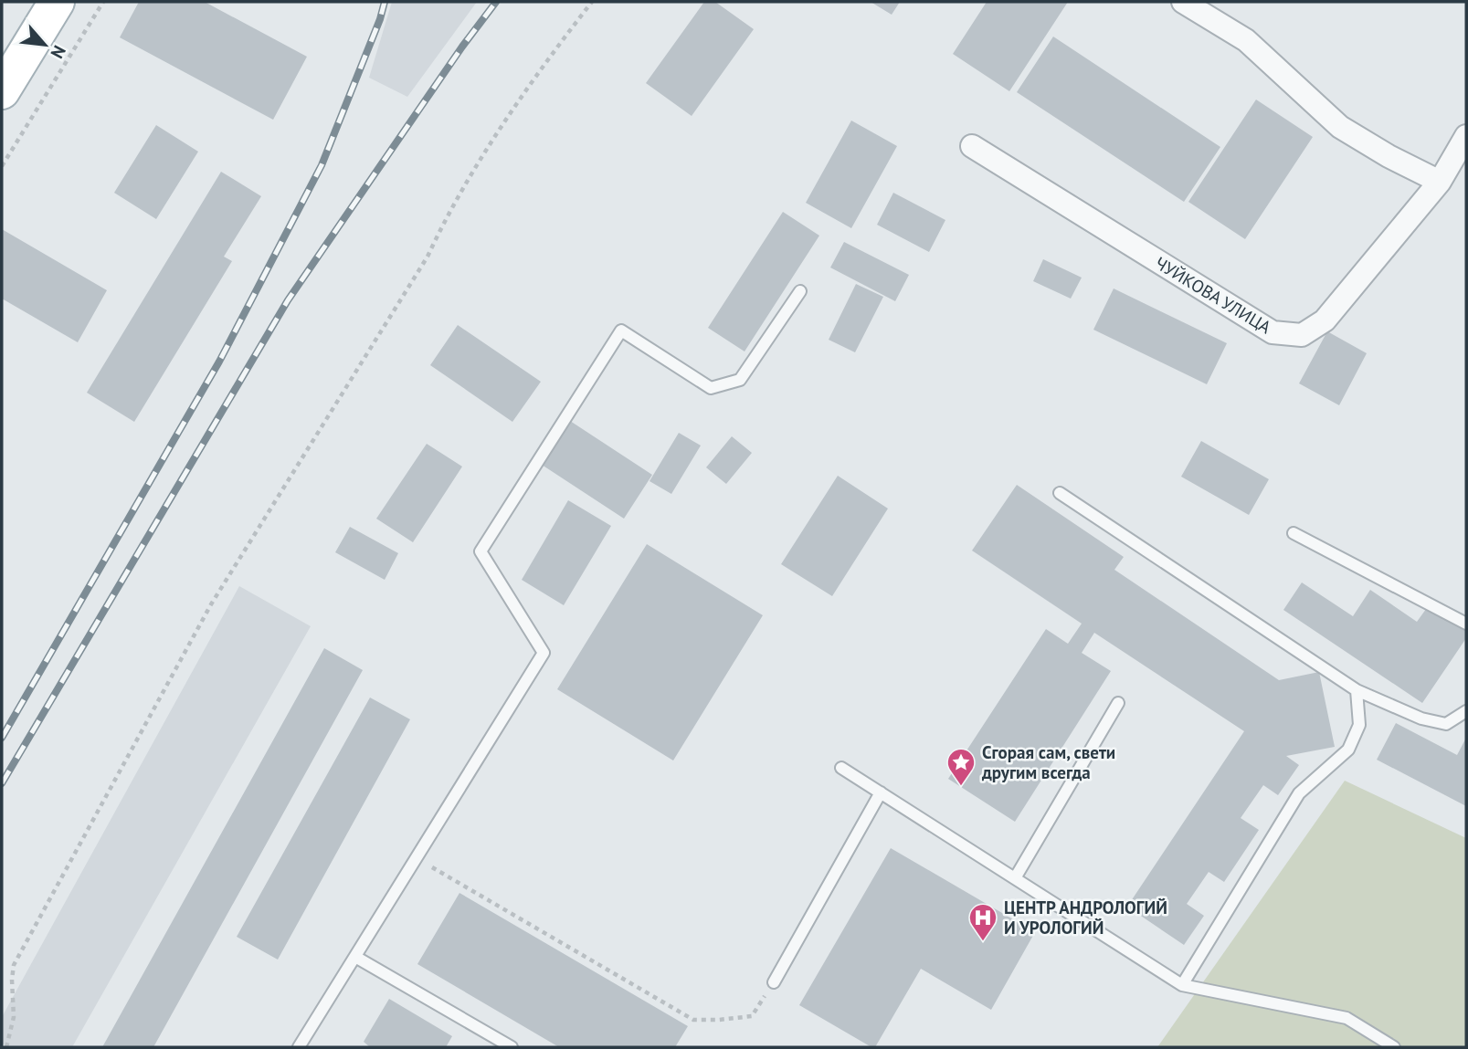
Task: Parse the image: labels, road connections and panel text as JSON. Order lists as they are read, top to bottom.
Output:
{
  "streets": {
    "street": ["ЧУЙКОВА УЛИЦА"]
  },
  "places": {
    "place": ["Сгорая сам, свети другим всегда"],
    "hospital": ["ЦЕНТР АНДРОЛОГИЙ И УРОЛОГИЙ"]
  },
  "north": "bottom right"
}
